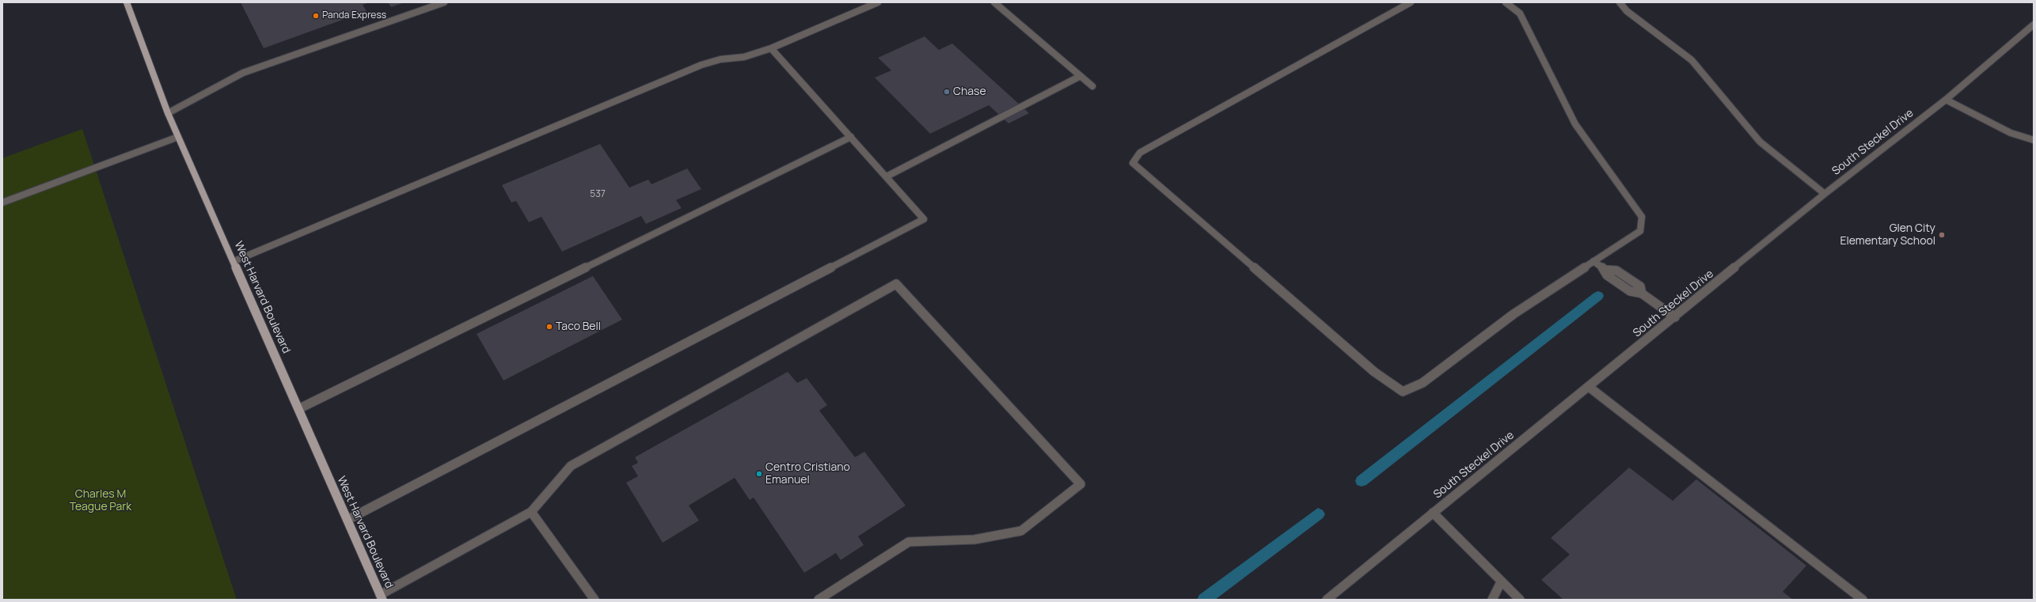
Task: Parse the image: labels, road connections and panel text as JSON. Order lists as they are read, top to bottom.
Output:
{
  "streets": {
    "main road": ["West Harvard Boulevard"],
    "street": ["South Steckel Drive"]
  },
  "parks": ["Charles M Teague Park"],
  "places": [
    "Panda Express",
    "Chase",
    "Glen City Elementary School",
    "Taco Bell",
    "Centro Cristiano Emanuel"
  ],
  "house_numbers": ["537"]
}
